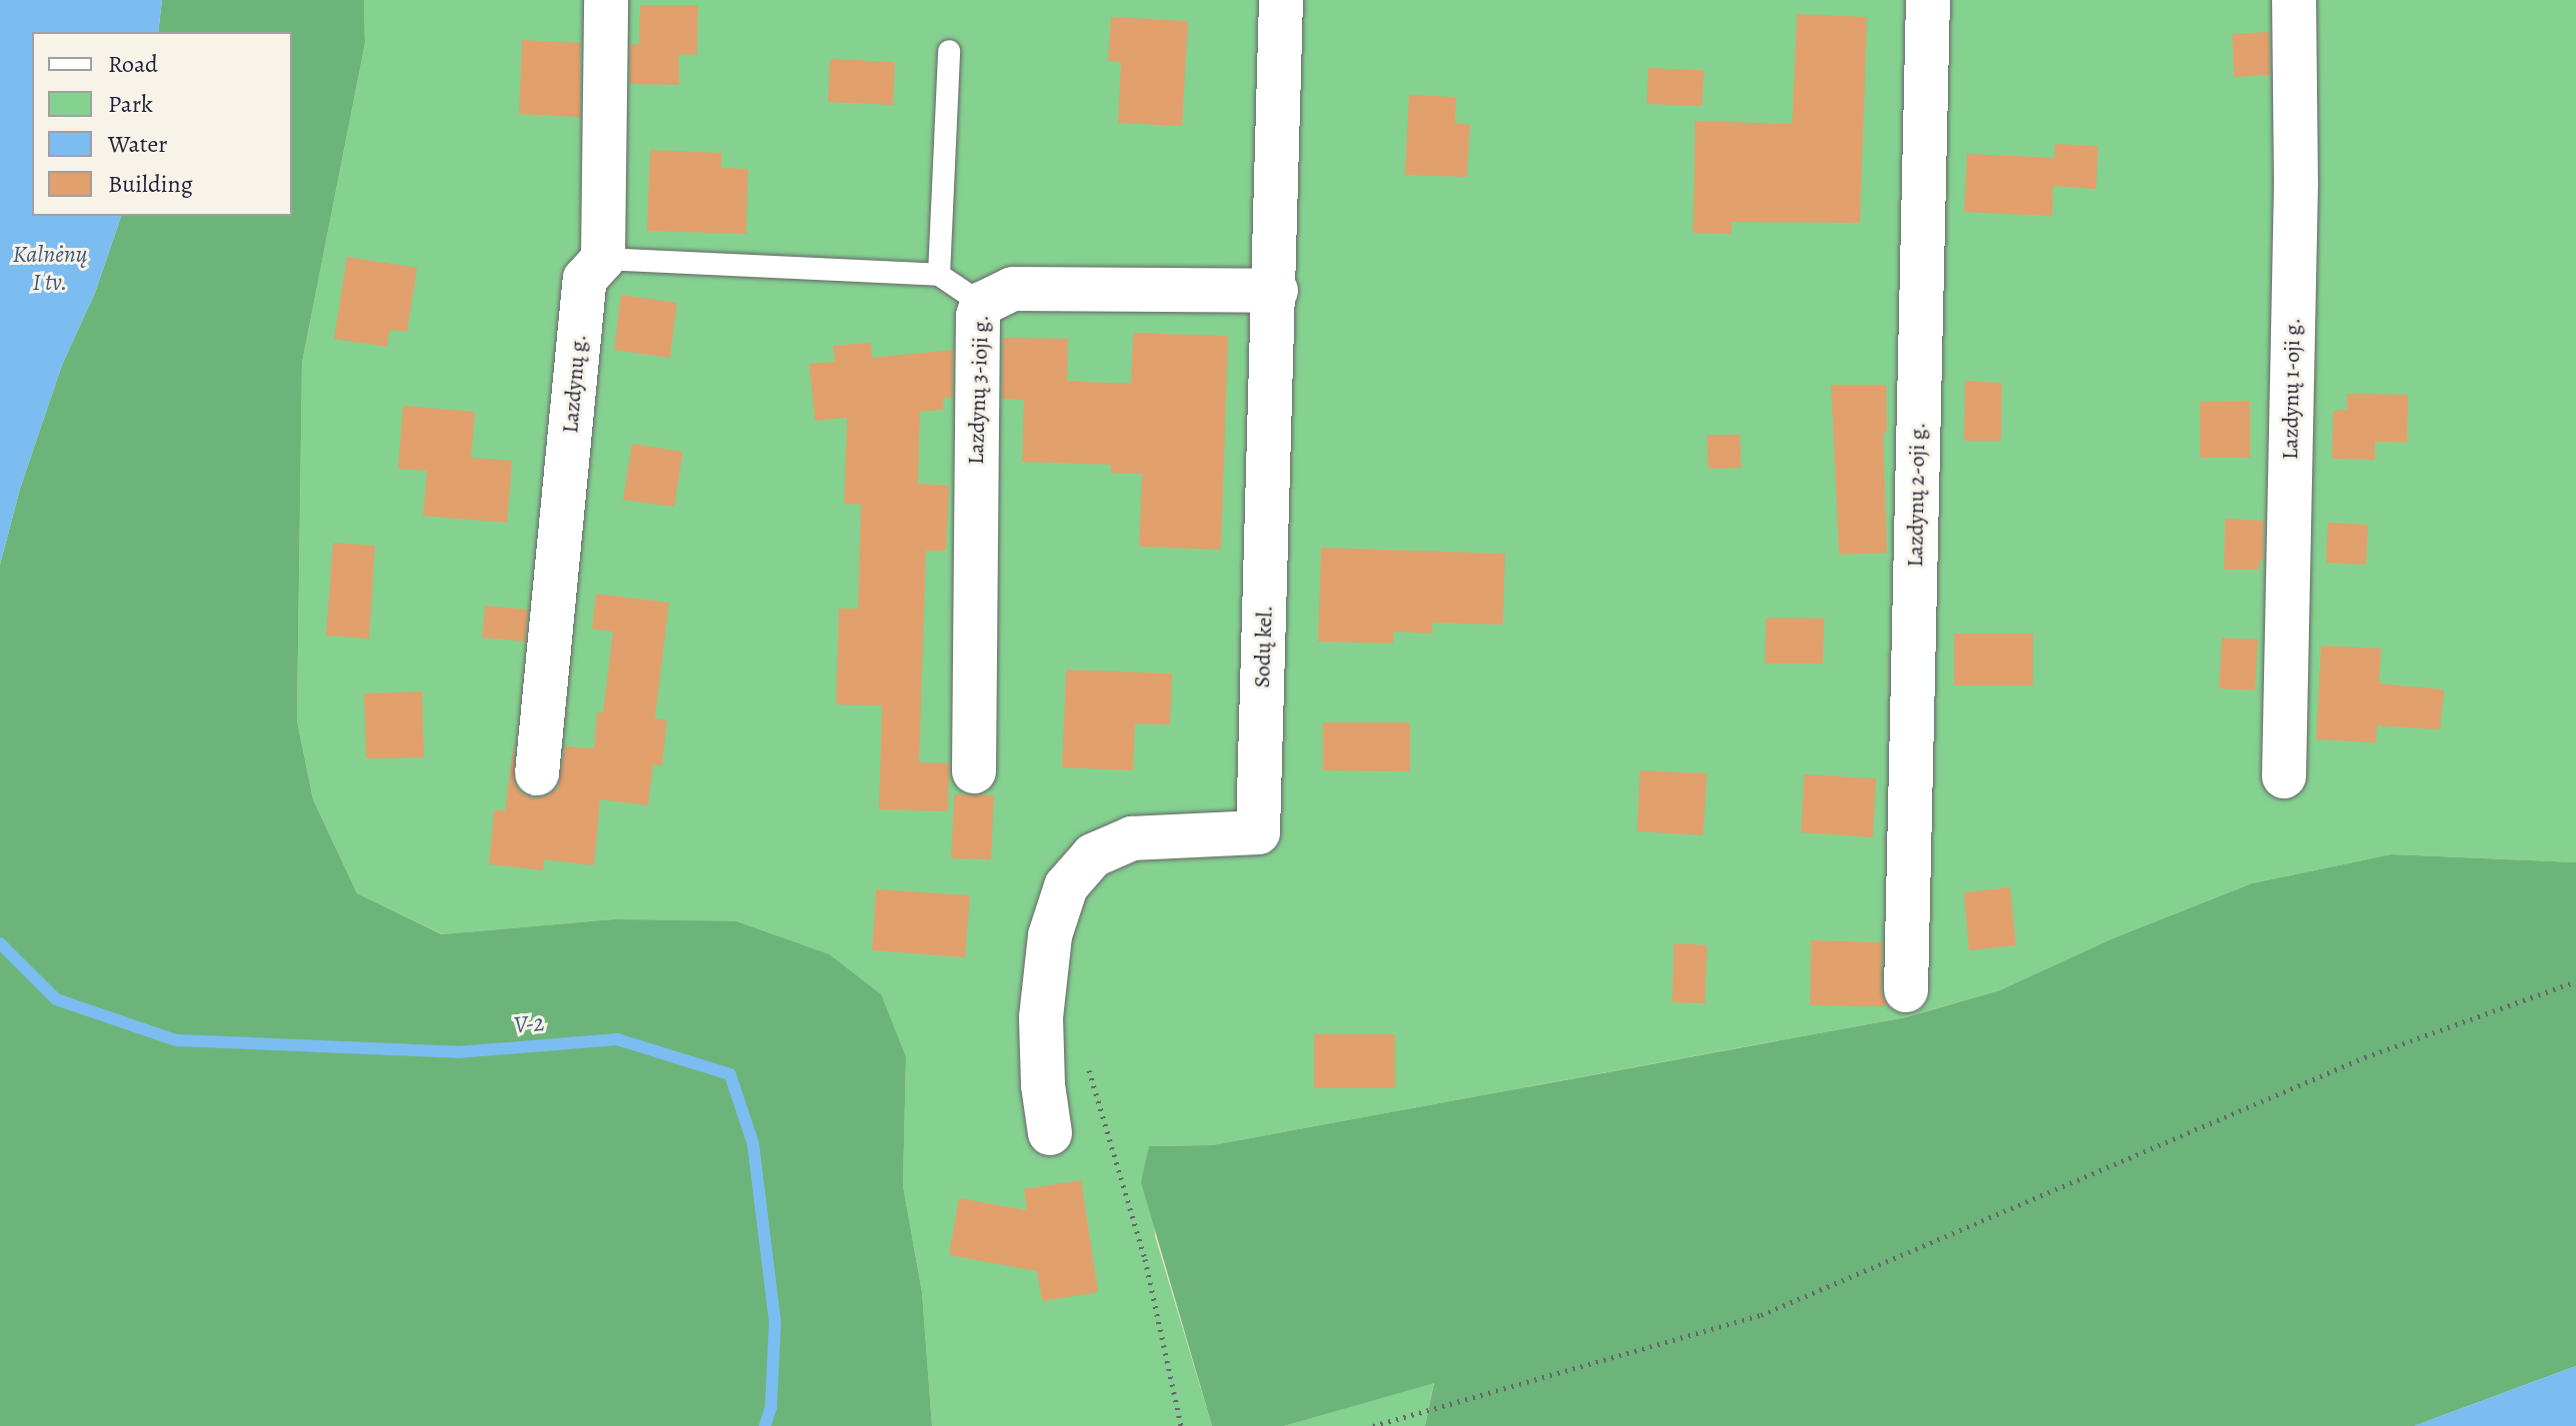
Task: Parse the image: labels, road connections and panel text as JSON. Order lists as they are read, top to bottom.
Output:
{
  "streets": {
    "street": [
      "Lazdynų g.",
      "Lazdynų 1-oji g.",
      "Lazdynų 3-ioji g.",
      "Lazdynų 2-oji g.",
      "Sodų kel."
    ]
  },
  "crossings": [
    ["Lazdynų 3-ioji g.", "Sodų kel."]
  ],
  "water": ["Kalnėnų I tv.", "V-2"],
  "legend": [
    "Road",
    "Park",
    "Water",
    "Building"
  ]
}
